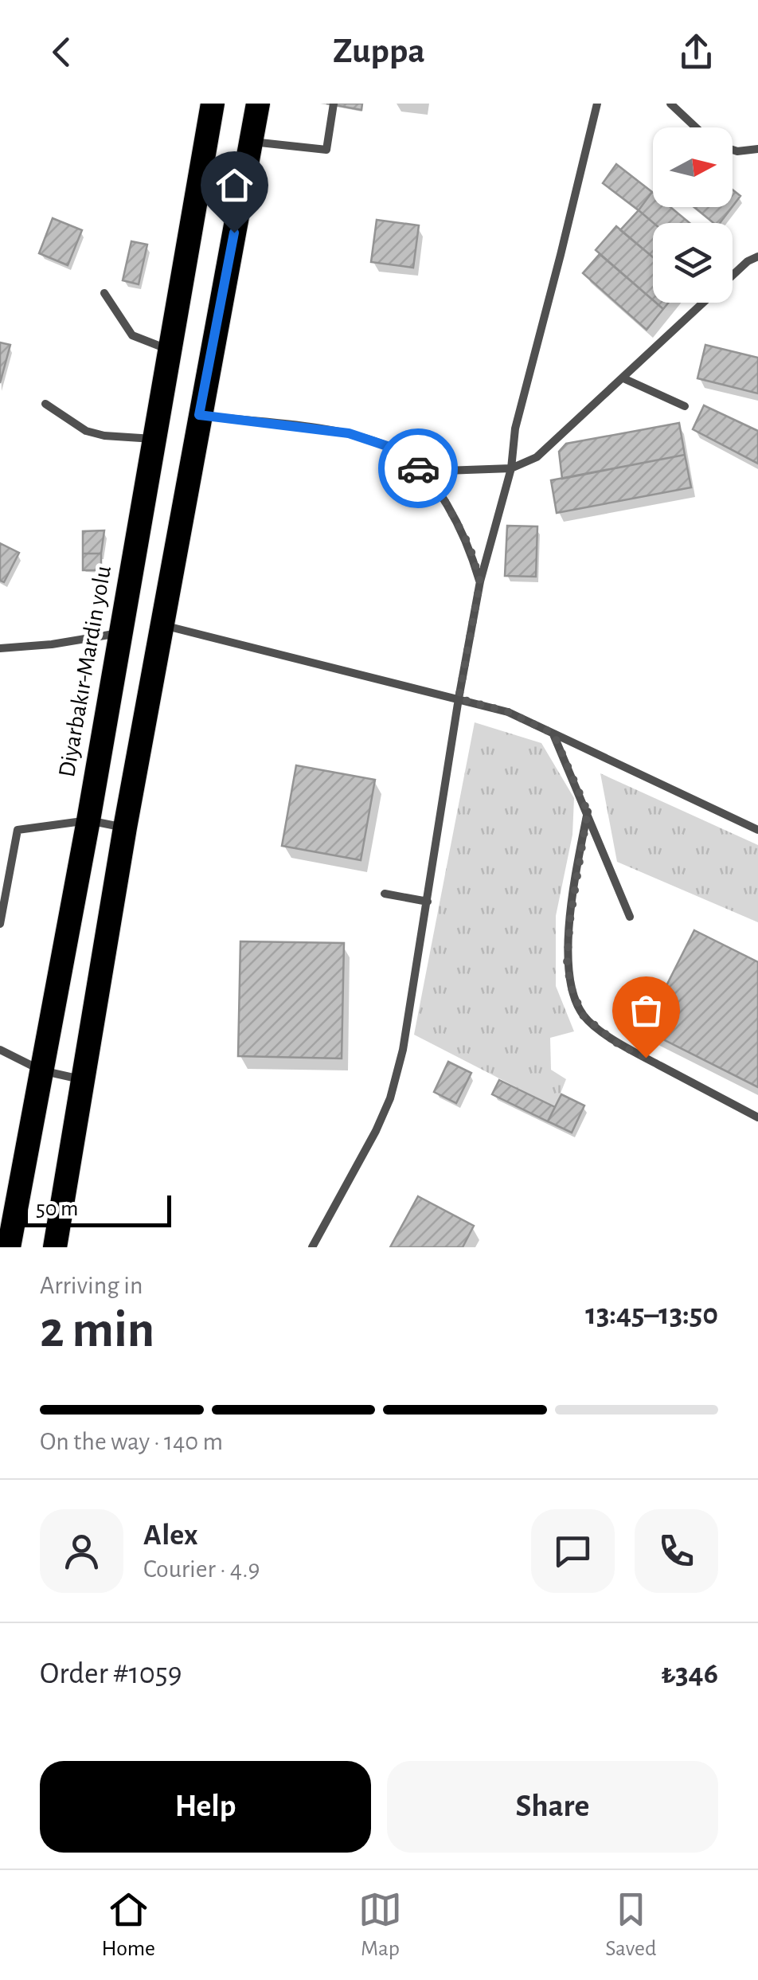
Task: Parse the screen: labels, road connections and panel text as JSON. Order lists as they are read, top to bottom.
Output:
{
  "streets": {
    "highway": ["Diyarbakır-Mardin yolu"]
  },
  "scale_bar": "50 m",
  "north": "right",
  "page": {
    "header": "Zuppa",
    "scale": "50 m",
    "heading": ["2 min", "Arriving in", "13:45–13:50"],
    "panel": [
      "Alex",
      "Courier · 4.9",
      "Order #1059",
      "₺346"
    ],
    "bar": "On the way · 140 m",
    "buttons": ["Help", "Share"],
    "tabs": ["Home", "Map", "Saved"]
  }
}
